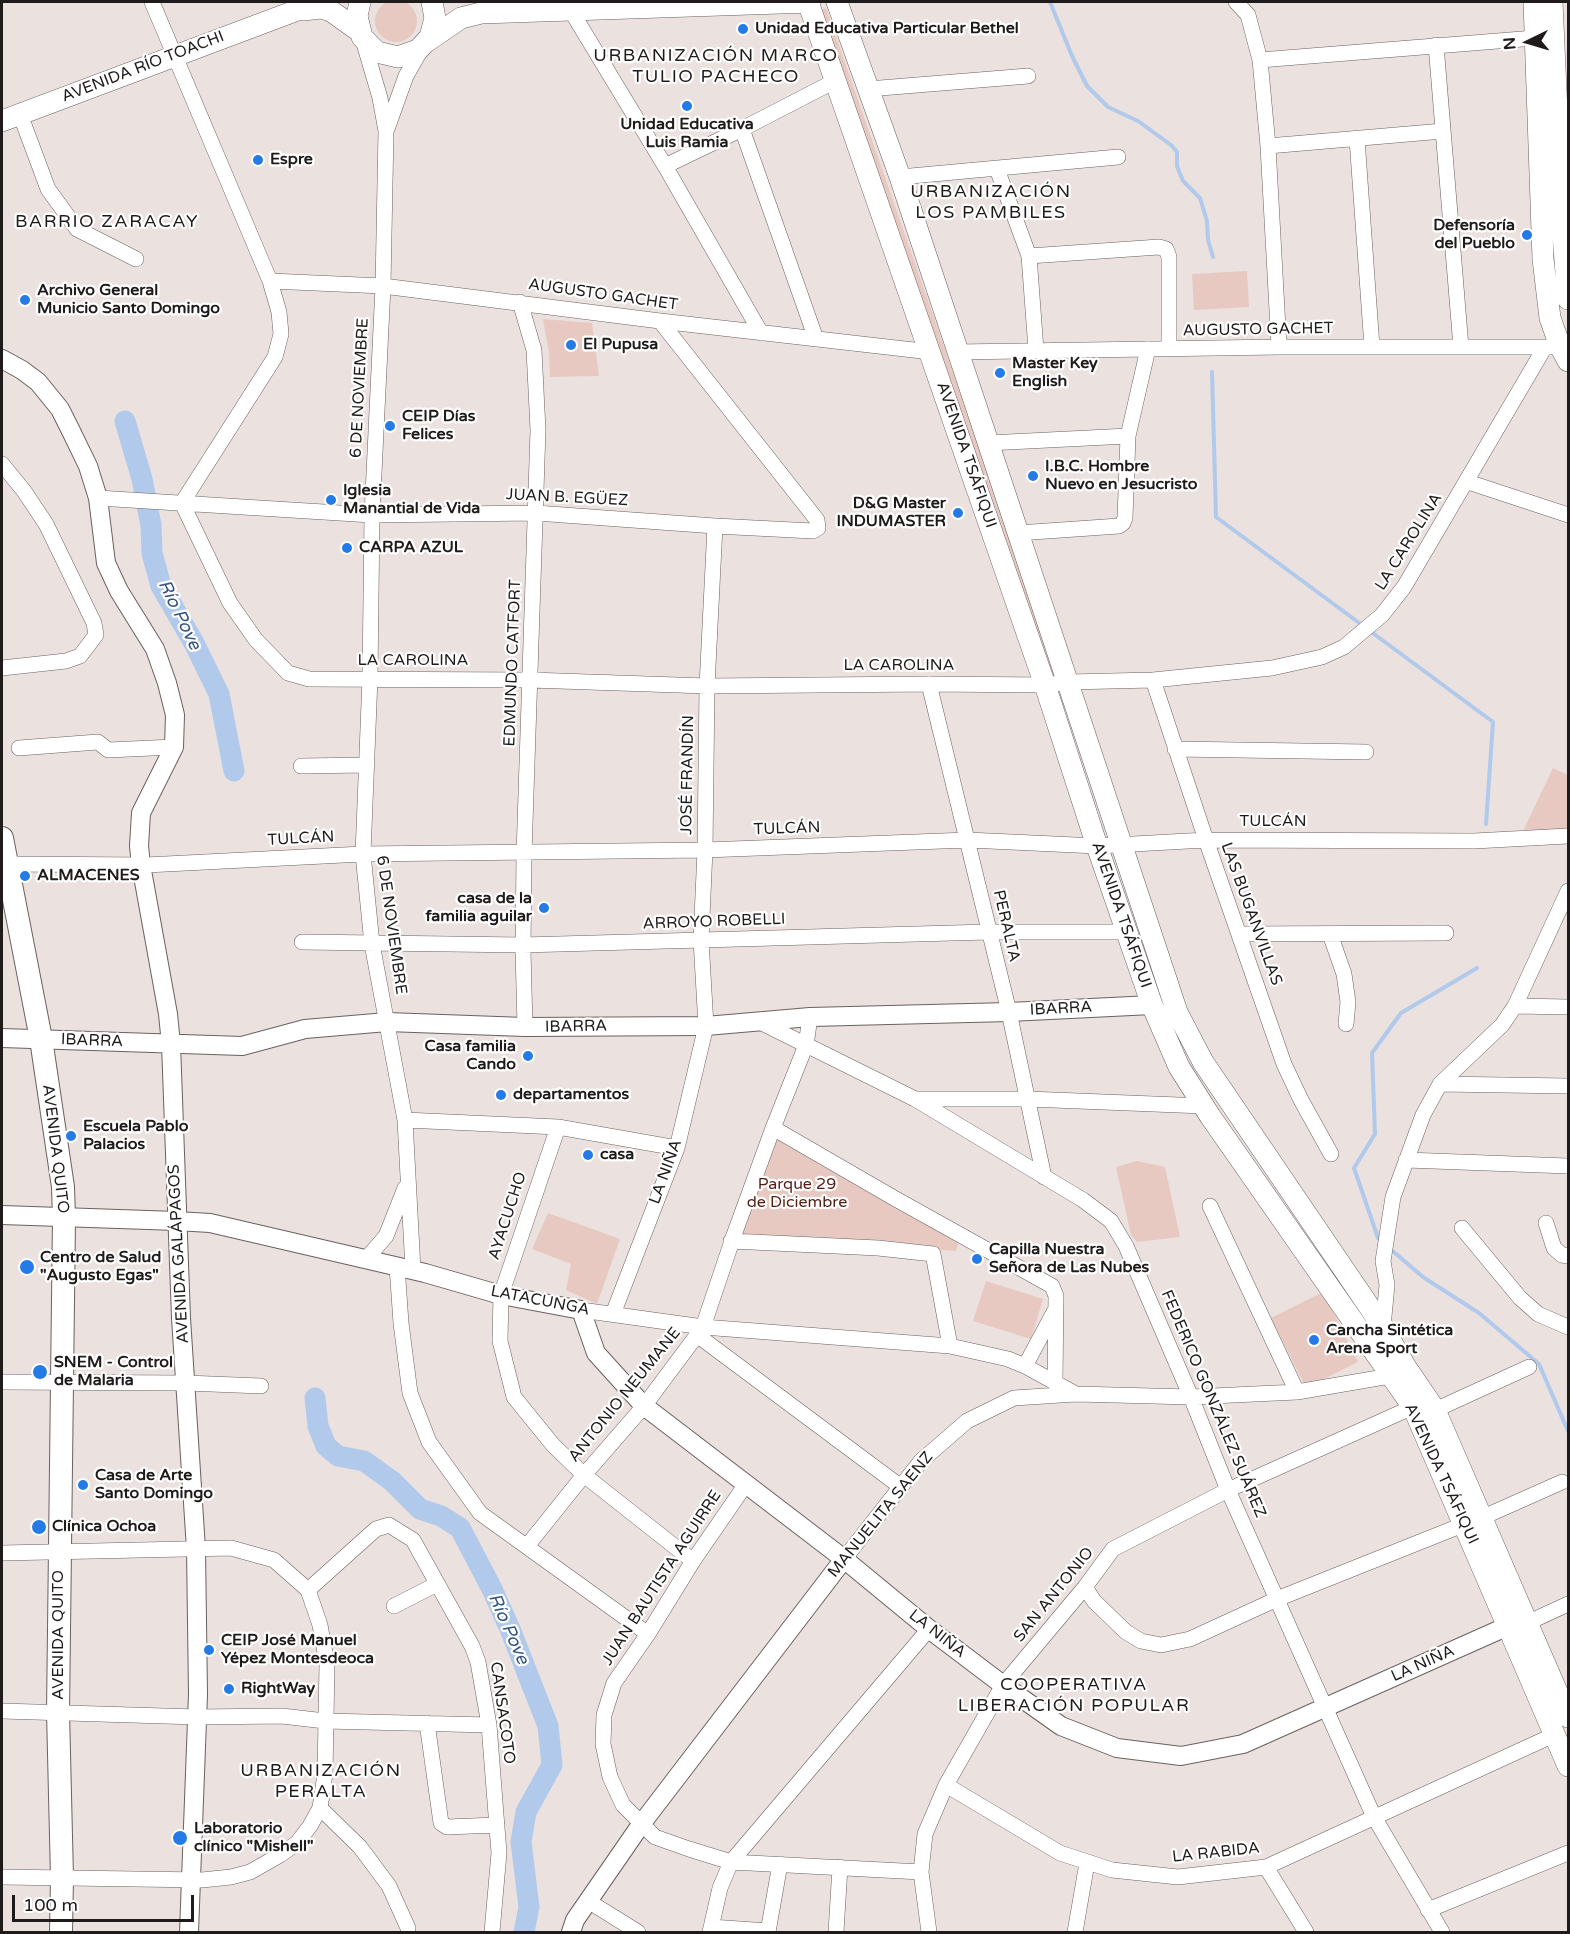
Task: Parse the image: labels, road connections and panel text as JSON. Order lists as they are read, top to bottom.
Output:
{
  "streets": {
    "main road": ["AVENIDA RÍO TOACHI", "AVENIDA TSÁFIQUI", "AVENIDA QUITO"],
    "street": [
      "AUGUSTO GACHET",
      "6 DE NOVIEMBRE",
      "JUAN B. EGÜEZ",
      "LA CAROLINA",
      "EDMUNDO CATFORT",
      "JOSÉ FRANDÍN",
      "TULCÁN",
      "LAS BUGANVILLAS",
      "ARROYO ROBELLI",
      "PERALTA",
      "IBARRA",
      "LA NIÑA",
      "AYACUCHO",
      "AVENIDA GALÁPAGOS",
      "LATACUNGA",
      "ANTONIO NEUMANE",
      "FEDERICO GONZÁLEZ SUÁREZ",
      "MANUELITA SAENZ",
      "JUAN BAUTISTA AGUIRRE",
      "SAN ANTONIO",
      "CANSACOTO",
      "LA RABIDA"
    ]
  },
  "crossings": [
    ["AVENIDA RÍO TOACHI", "6 DE NOVIEMBRE"],
    ["AUGUSTO GACHET", "6 DE NOVIEMBRE"],
    ["AUGUSTO GACHET", "AVENIDA TSÁFIQUI"],
    ["AUGUSTO GACHET", "JUAN B. EGÜEZ"],
    ["AUGUSTO GACHET", "LA CAROLINA"],
    ["AUGUSTO GACHET", "EDMUNDO CATFORT"],
    ["6 DE NOVIEMBRE", "JUAN B. EGÜEZ"],
    ["6 DE NOVIEMBRE", "LA CAROLINA"],
    ["6 DE NOVIEMBRE", "TULCÁN"],
    ["6 DE NOVIEMBRE", "ARROYO ROBELLI"],
    ["6 DE NOVIEMBRE", "IBARRA"],
    ["6 DE NOVIEMBRE", "LATACUNGA"],
    ["6 DE NOVIEMBRE", "ANTONIO NEUMANE"],
    ["6 DE NOVIEMBRE", "JUAN BAUTISTA AGUIRRE"],
    ["AVENIDA TSÁFIQUI", "LA CAROLINA"],
    ["AVENIDA TSÁFIQUI", "TULCÁN"],
    ["AVENIDA TSÁFIQUI", "ARROYO ROBELLI"],
    ["AVENIDA TSÁFIQUI", "IBARRA"],
    ["AVENIDA TSÁFIQUI", "LA NIÑA"],
    ["AVENIDA TSÁFIQUI", "MANUELITA SAENZ"],
    ["AVENIDA TSÁFIQUI", "SAN ANTONIO"],
    ["AVENIDA TSÁFIQUI", "LA RABIDA"],
    ["JUAN B. EGÜEZ", "LA CAROLINA"],
    ["JUAN B. EGÜEZ", "EDMUNDO CATFORT"],
    ["JUAN B. EGÜEZ", "JOSÉ FRANDÍN"],
    ["LA CAROLINA", "EDMUNDO CATFORT"],
    ["LA CAROLINA", "JOSÉ FRANDÍN"],
    ["LA CAROLINA", "LAS BUGANVILLAS"],
    ["LA CAROLINA", "PERALTA"],
    ["EDMUNDO CATFORT", "TULCÁN"],
    ["EDMUNDO CATFORT", "ARROYO ROBELLI"],
    ["EDMUNDO CATFORT", "IBARRA"],
    ["JOSÉ FRANDÍN", "TULCÁN"],
    ["JOSÉ FRANDÍN", "ARROYO ROBELLI"],
    ["JOSÉ FRANDÍN", "IBARRA"],
    ["JOSÉ FRANDÍN", "LA NIÑA"],
    ["TULCÁN", "LAS BUGANVILLAS"],
    ["TULCÁN", "PERALTA"],
    ["TULCÁN", "AVENIDA QUITO"],
    ["TULCÁN", "AVENIDA GALÁPAGOS"],
    ["ARROYO ROBELLI", "PERALTA"],
    ["PERALTA", "IBARRA"],
    ["PERALTA", "FEDERICO GONZÁLEZ SUÁREZ"],
    ["IBARRA", "AVENIDA QUITO"],
    ["IBARRA", "LA NIÑA"],
    ["IBARRA", "AVENIDA GALÁPAGOS"],
    ["IBARRA", "ANTONIO NEUMANE"],
    ["IBARRA", "FEDERICO GONZÁLEZ SUÁREZ"],
    ["AVENIDA QUITO", "LATACUNGA"],
    ["LA NIÑA", "LATACUNGA"],
    ["LA NIÑA", "ANTONIO NEUMANE"],
    ["LA NIÑA", "FEDERICO GONZÁLEZ SUÁREZ"],
    ["LA NIÑA", "MANUELITA SAENZ"],
    ["LA NIÑA", "JUAN BAUTISTA AGUIRRE"],
    ["LA NIÑA", "SAN ANTONIO"],
    ["AYACUCHO", "LATACUNGA"],
    ["AYACUCHO", "ANTONIO NEUMANE"],
    ["AYACUCHO", "JUAN BAUTISTA AGUIRRE"],
    ["AVENIDA GALÁPAGOS", "LATACUNGA"],
    ["LATACUNGA", "ANTONIO NEUMANE"],
    ["LATACUNGA", "MANUELITA SAENZ"],
    ["ANTONIO NEUMANE", "FEDERICO GONZÁLEZ SUÁREZ"],
    ["FEDERICO GONZÁLEZ SUÁREZ", "MANUELITA SAENZ"],
    ["FEDERICO GONZÁLEZ SUÁREZ", "SAN ANTONIO"],
    ["FEDERICO GONZÁLEZ SUÁREZ", "LA RABIDA"],
    ["MANUELITA SAENZ", "JUAN BAUTISTA AGUIRRE"],
    ["JUAN BAUTISTA AGUIRRE", "SAN ANTONIO"],
    ["SAN ANTONIO", "LA RABIDA"]
  ],
  "districts": [
    "URBANIZACIÓN MARCO TULIO PACHECO",
    "URBANIZACIÓN LOS PAMBILES",
    "BARRIO ZARACAY",
    "COOPERATIVA LIBERACIÓN POPULAR",
    "URBANIZACIÓN PERALTA"
  ],
  "water": ["Río Pove"],
  "parks": ["Parque 29 de Diciembre"],
  "places": [
    "Unidad Educativa Particular Bethel",
    "Unidad Educativa Luis Ramia",
    "Espre",
    "Defensoría del Pueblo",
    "Archivo General Municio Santo Domingo",
    "El Pupusa",
    "Master Key English",
    "CEIP Días Felices",
    "I.B.C. Hombre Nuevo en Jesucristo",
    "Iglesia Manantial de Vida",
    "D&G Master INDUMASTER",
    "CARPA AZUL",
    "ALMACENES",
    "casa de la familia aguilar",
    "Casa familia Cando",
    "departamentos",
    "Escuela Pablo Palacios",
    "casa",
    "Capilla Nuestra Señora de Las Nubes",
    "Centro de Salud \"Augusto Egas\"",
    "Cancha Sintética Arena Sport",
    "SNEM - Control de Malaria",
    "Casa de Arte Santo Domingo",
    "Clínica Ochoa",
    "CEIP José Manuel Yépez Montesdeoca",
    "RightWay",
    "Laboratorio clínico \"Mishell\""
  ],
  "scale_bar": "100 m",
  "north": "left"
}
